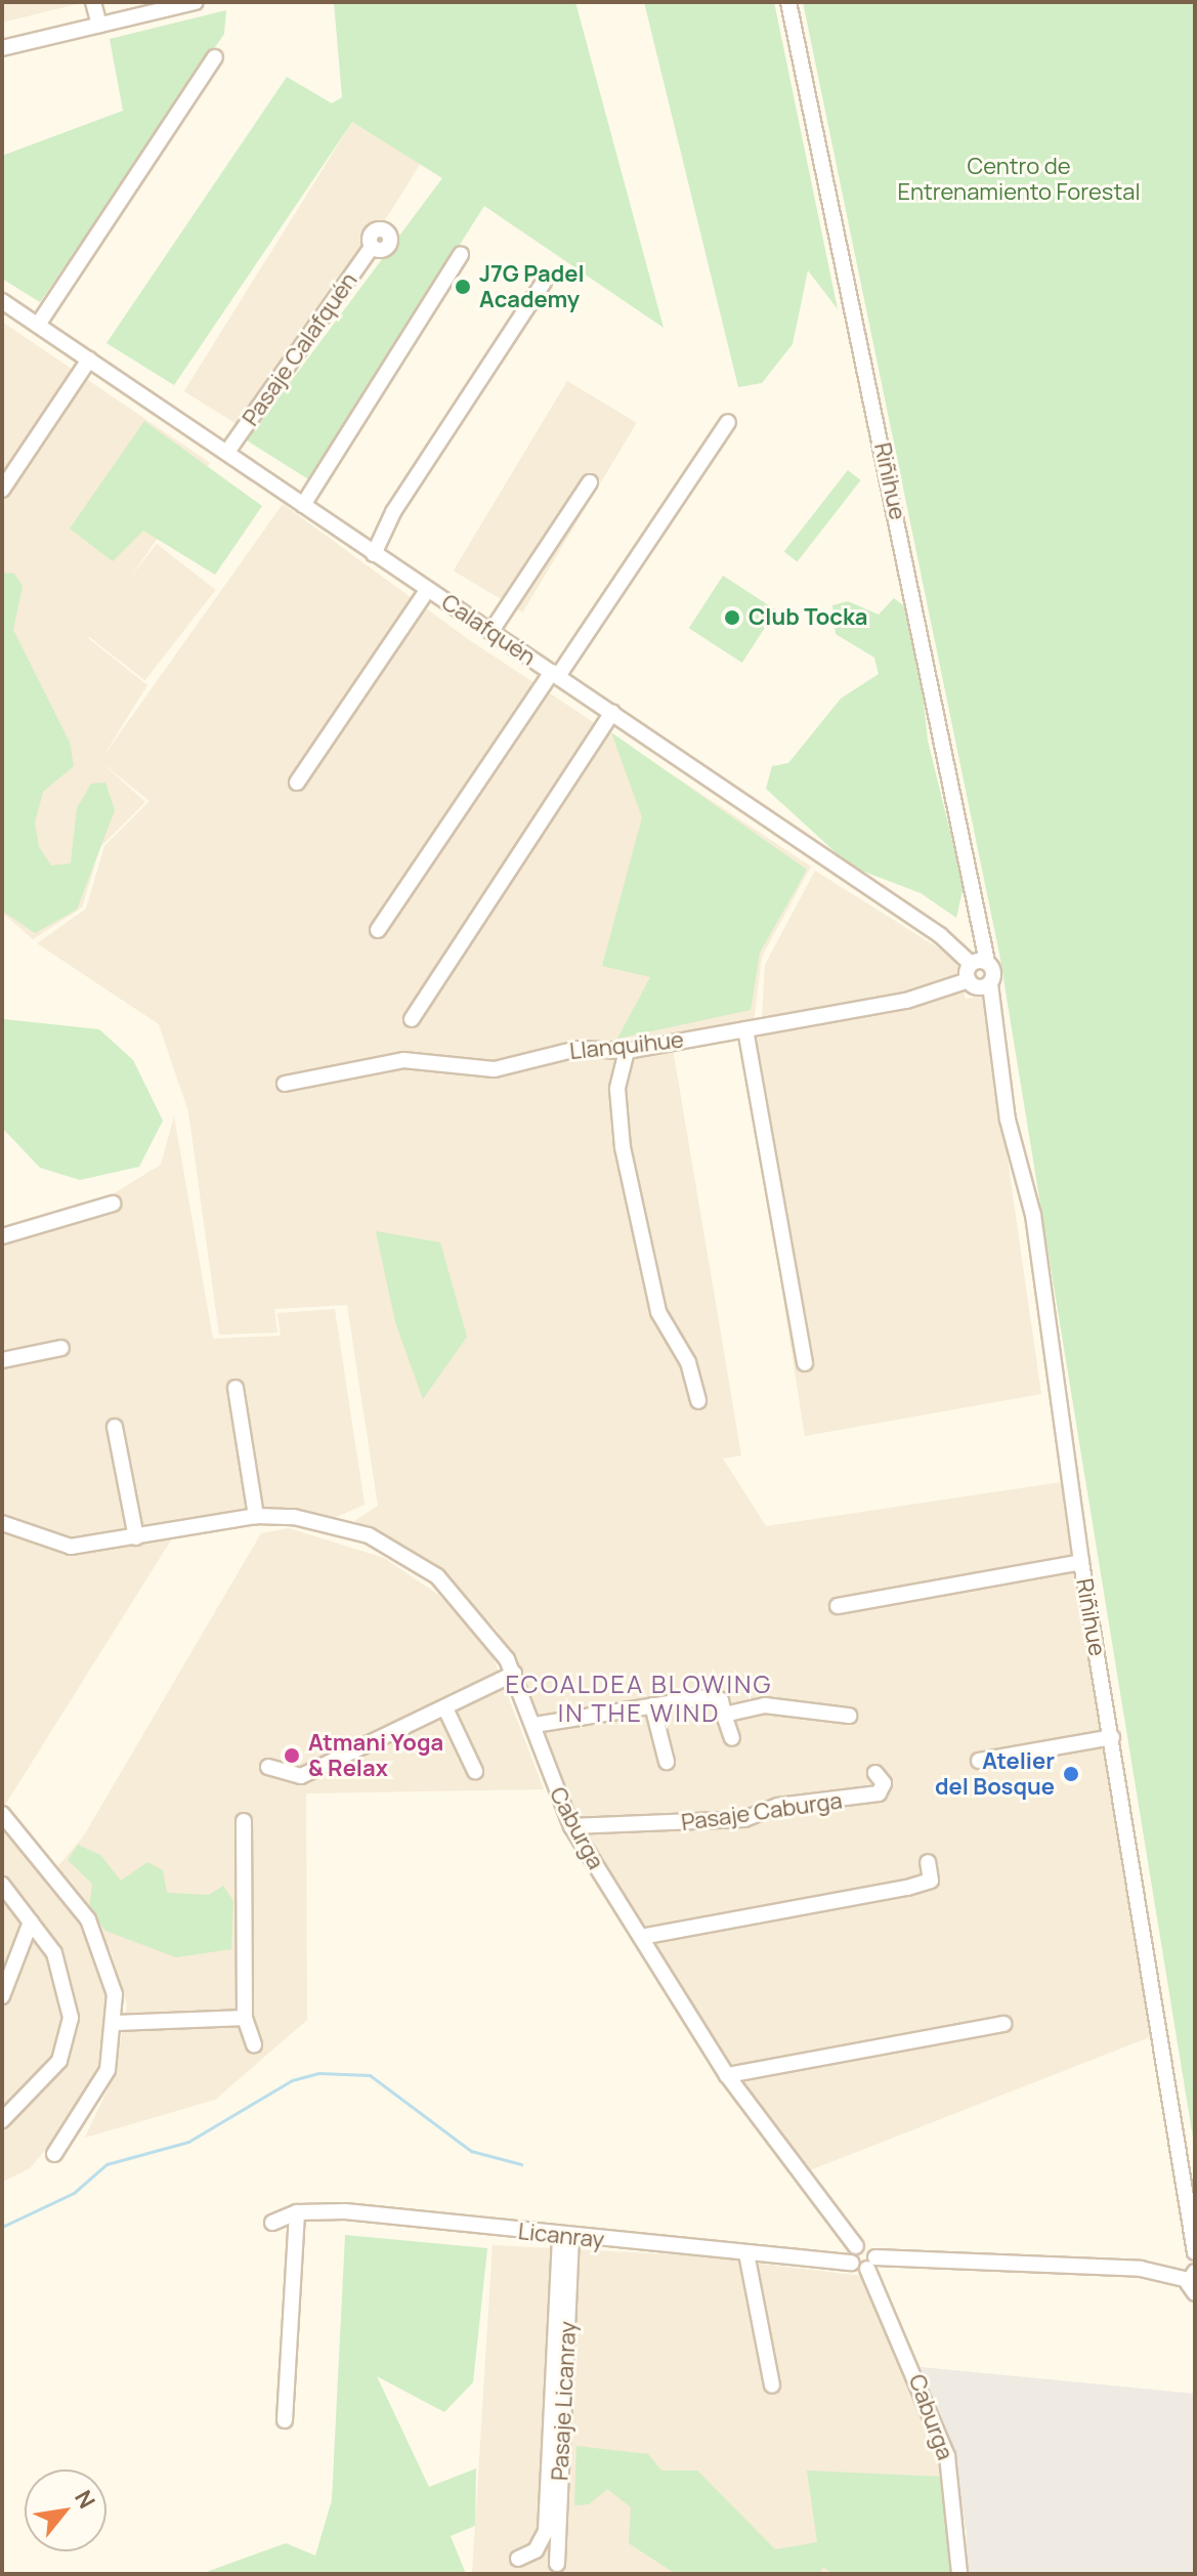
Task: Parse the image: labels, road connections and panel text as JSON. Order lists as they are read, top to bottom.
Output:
{
  "streets": {
    "street": [
      "Pasaje Calafquén",
      "Riñihue",
      "Calafquén",
      "Llanquihue",
      "Pasaje Caburga",
      "Caburga",
      "Licanray",
      "Pasaje Licanray"
    ]
  },
  "crossings": [
    ["Pasaje Calafquén", "Calafquén"],
    ["Calafquén", "Llanquihue"],
    ["Pasaje Caburga", "Caburga"],
    ["Licanray", "Pasaje Licanray"]
  ],
  "districts": ["ECOALDEA BLOWING IN THE WIND"],
  "parks": ["Centro de Entrenamiento Forestal"],
  "places": [
    "J7G Padel Academy",
    "Club Tocka",
    "Atmani Yoga & Relax",
    "Atelier del Bosque"
  ],
  "north": "top right"
}
